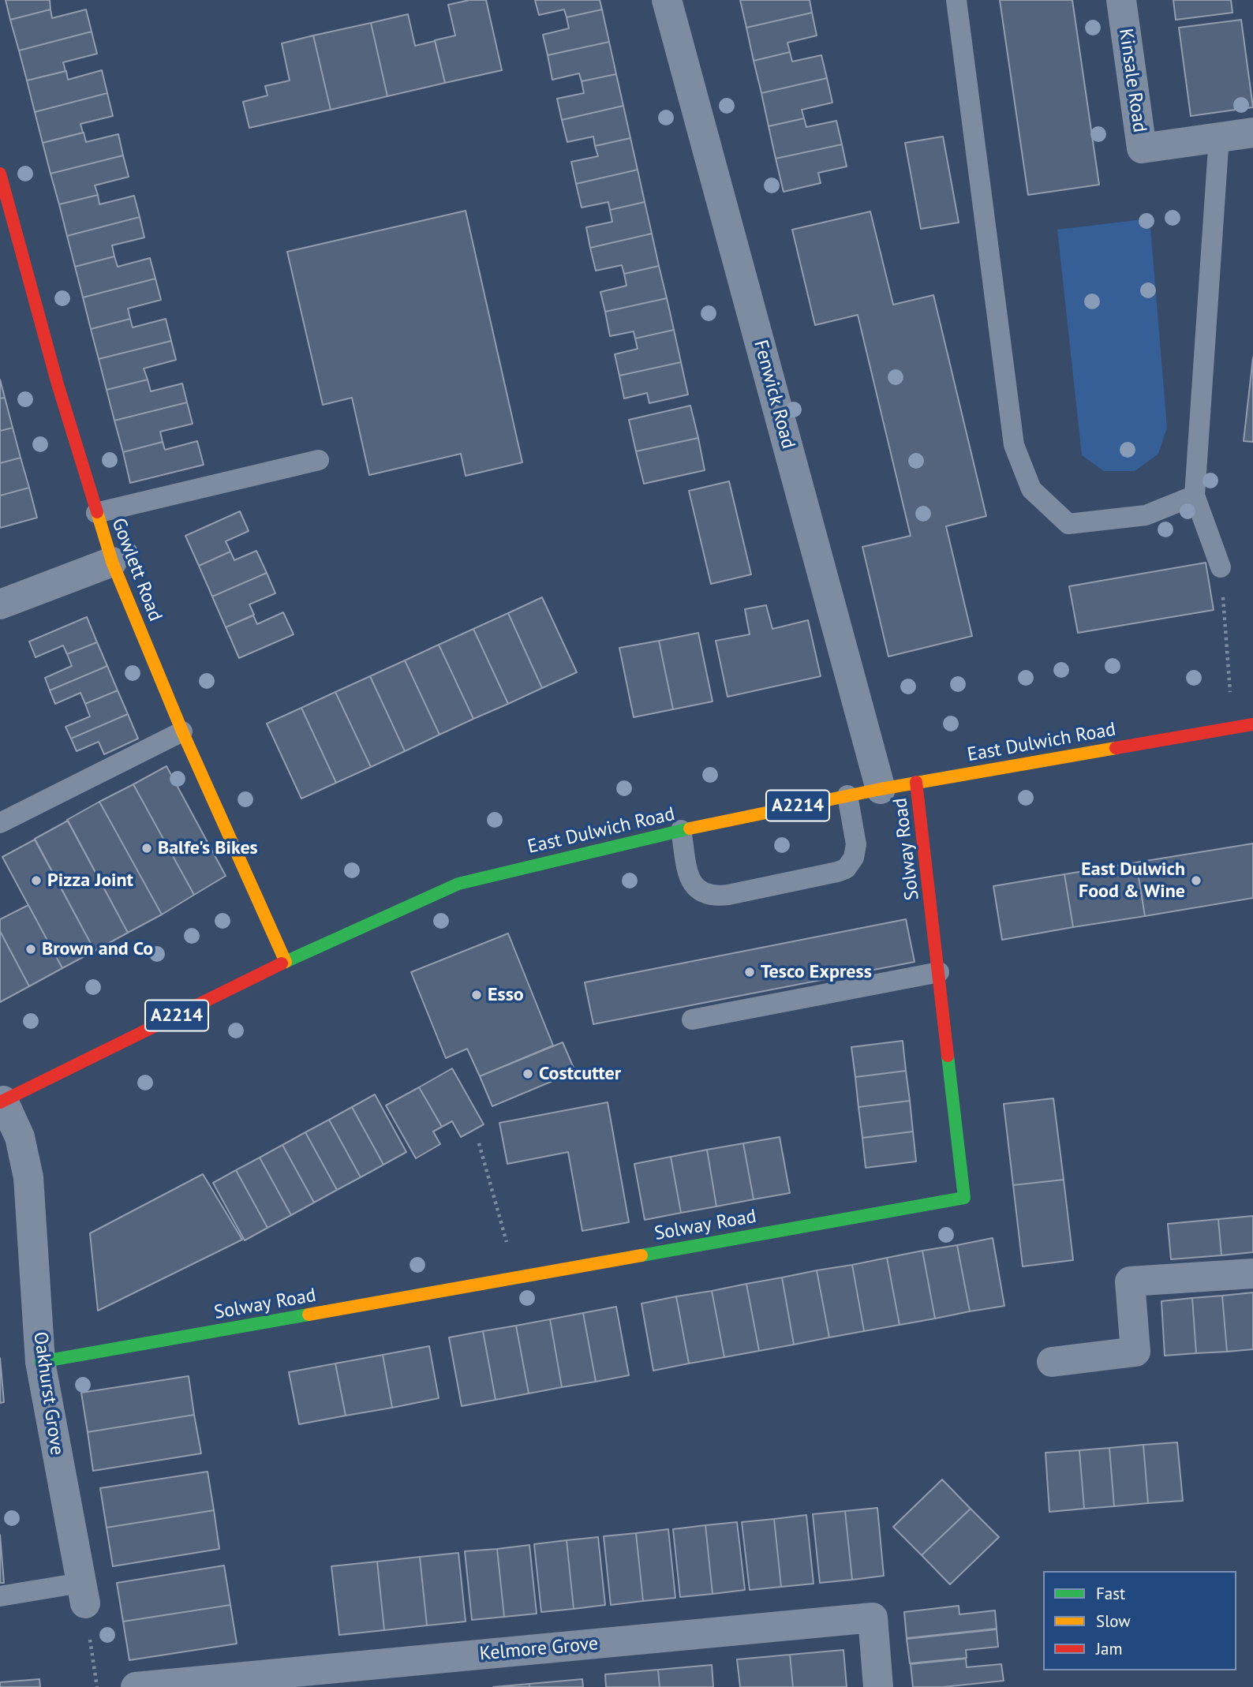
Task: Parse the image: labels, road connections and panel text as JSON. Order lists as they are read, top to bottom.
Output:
{
  "streets": {
    "street": [
      "Kinsale Road",
      "Fenwick Road",
      "Gowlett Road",
      "East Dulwich Road",
      "A2214",
      "Solway Road",
      "Oakhurst Grove",
      "Kelmore Grove"
    ]
  },
  "crossings": [
    ["Fenwick Road", "East Dulwich Road"],
    ["Gowlett Road", "East Dulwich Road"],
    ["East Dulwich Road", "Solway Road"],
    ["East Dulwich Road", "Oakhurst Grove"],
    ["Solway Road", "Oakhurst Grove"]
  ],
  "places": [
    "Balfe's Bikes",
    "Pizza Joint",
    "East Dulwich Food & Wine",
    "Brown and Co",
    "Tesco Express",
    "Esso",
    "Costcutter"
  ],
  "legend": ["Fast", "Slow", "Jam"]
}
